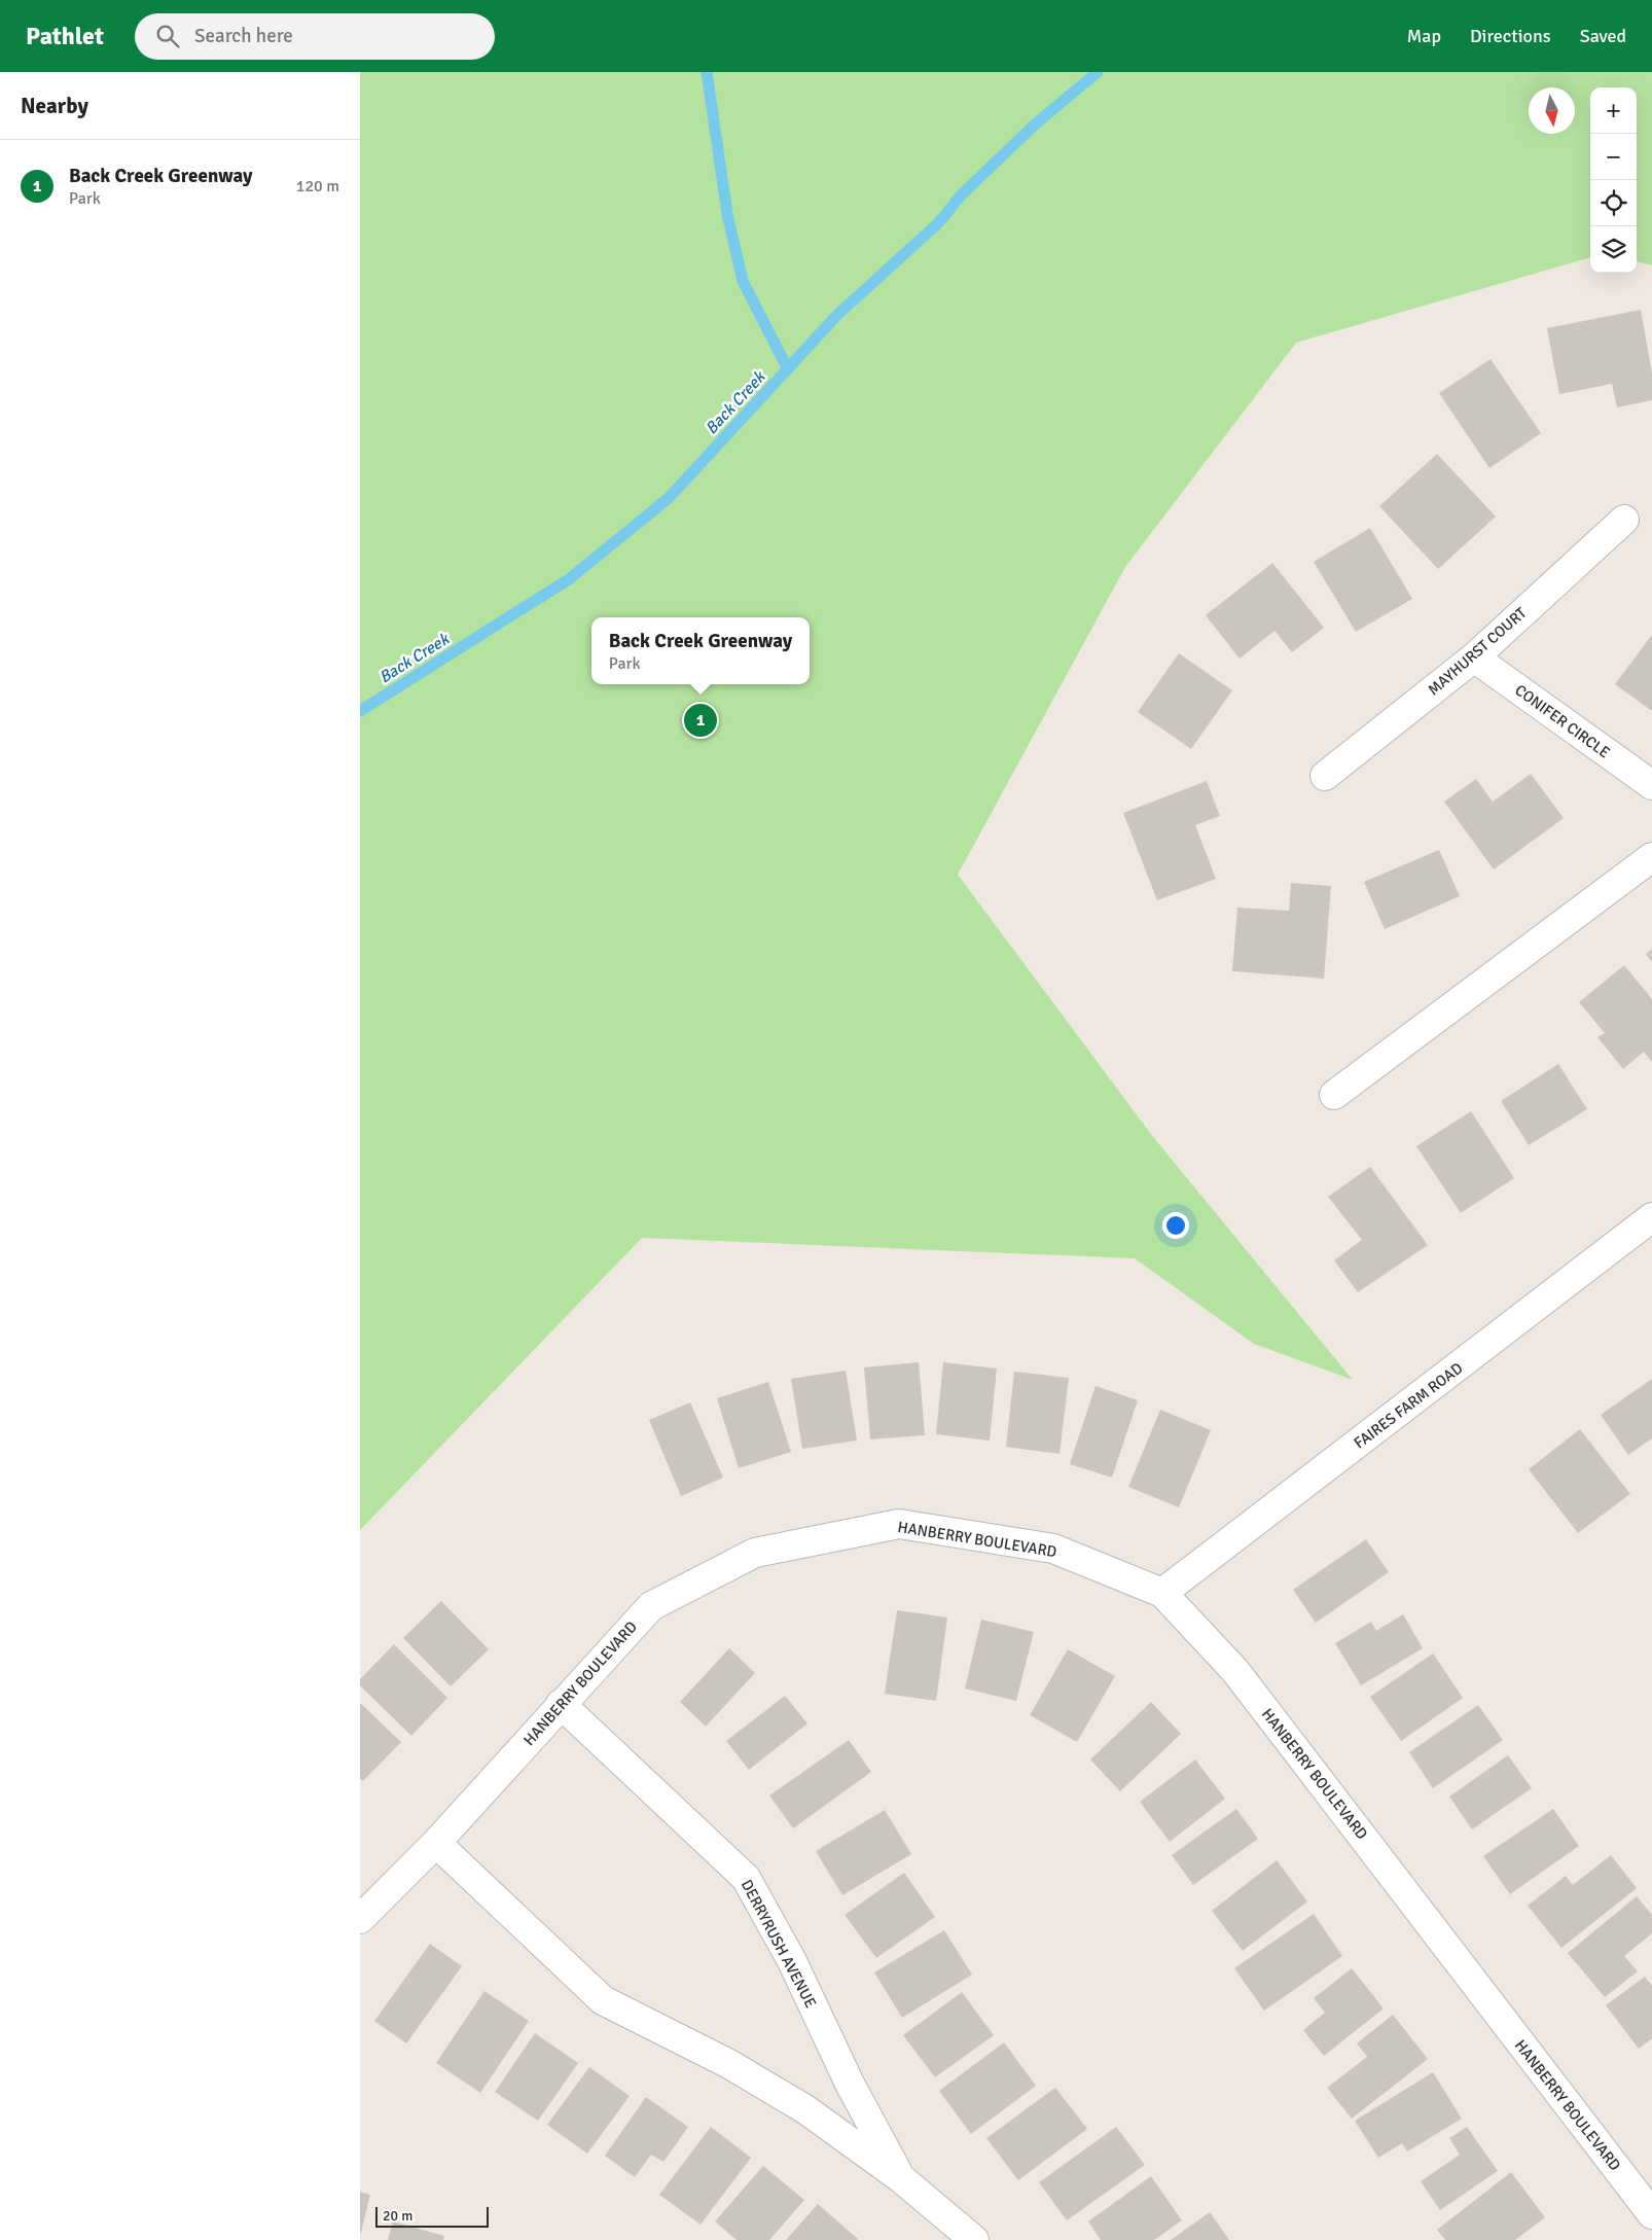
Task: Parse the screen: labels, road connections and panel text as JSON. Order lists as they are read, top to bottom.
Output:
{
  "streets": {
    "street": [
      "MAYHURST COURT",
      "CONIFER CIRCLE",
      "FAIRES FARM ROAD",
      "HANBERRY BOULEVARD",
      "DERRYRUSH AVENUE"
    ]
  },
  "crossings": [
    ["MAYHURST COURT", "CONIFER CIRCLE"],
    ["FAIRES FARM ROAD", "HANBERRY BOULEVARD"],
    ["HANBERRY BOULEVARD", "DERRYRUSH AVENUE"]
  ],
  "water": ["Back Creek"],
  "scale_bar": "20 m",
  "north": "bottom",
  "page": {
    "header": "Pathlet",
    "search": "Search here",
    "nav": ["Map", "Directions", "Saved"],
    "heading": "Nearby",
    "map_buttons": ["+", "−"],
    "list": [
      {
        "mark": "1",
        "name": "Back Creek Greenway",
        "note": "Park",
        "value": "120 m"
      }
    ],
    "popup": ["Back Creek Greenway", "Park"],
    "pins": "1",
    "scale": "20 m"
  }
}
